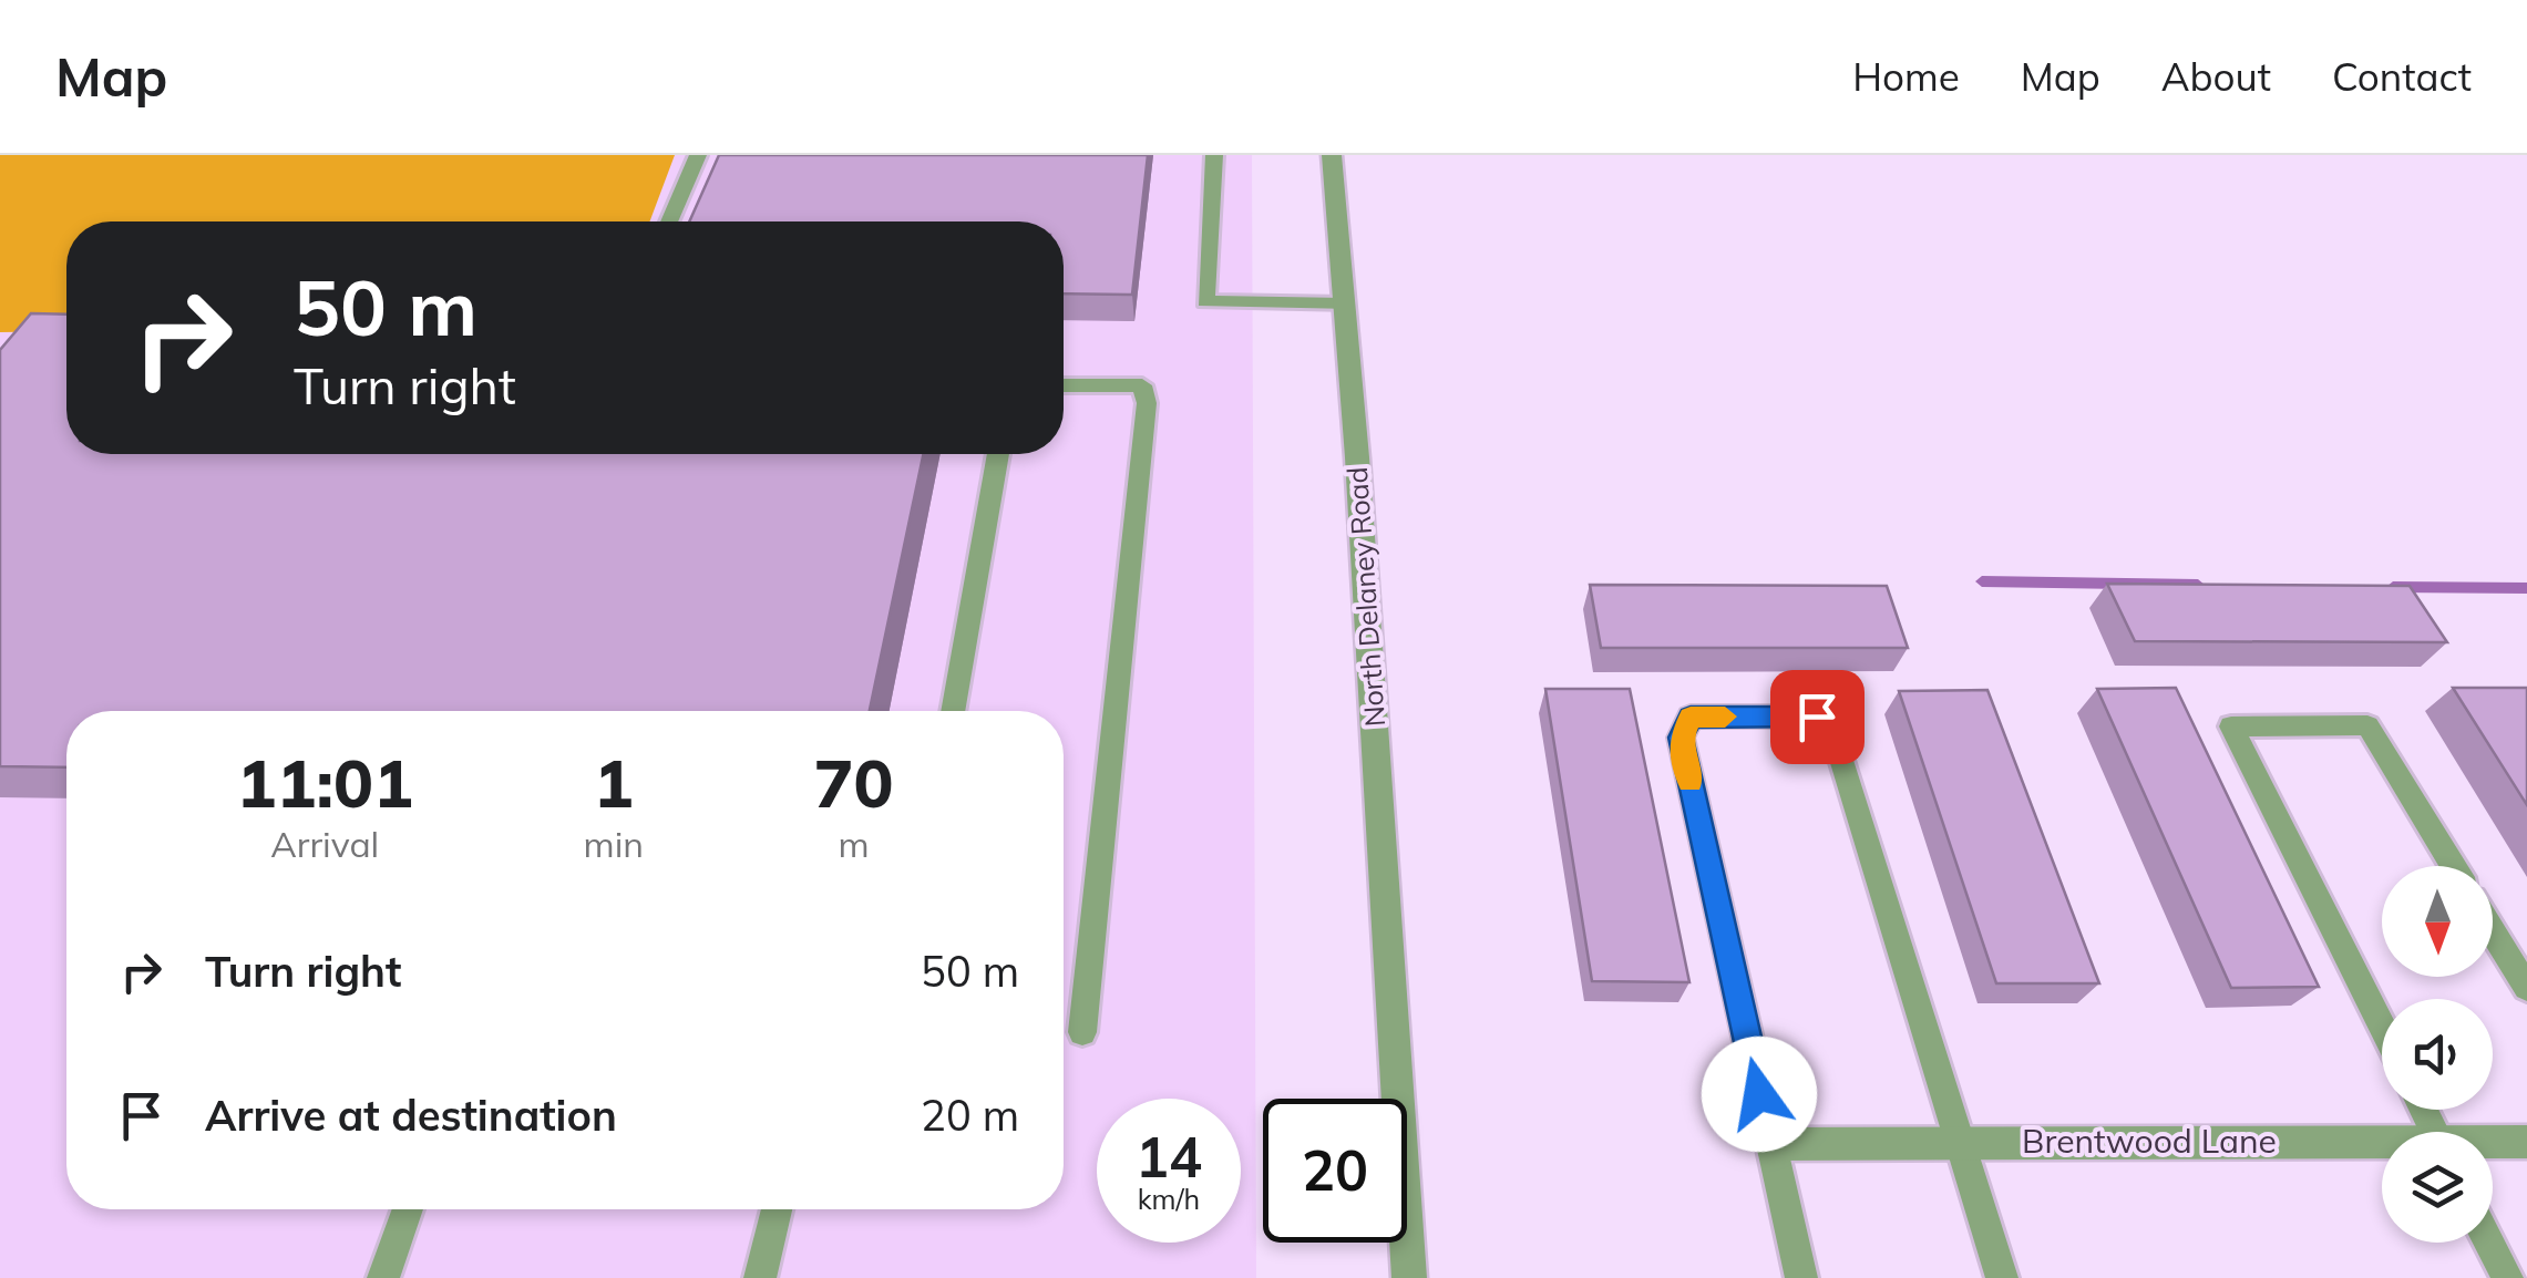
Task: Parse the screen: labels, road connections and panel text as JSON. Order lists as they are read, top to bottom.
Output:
{
  "streets": {
    "street": ["North Delaney Road", "Brentwood Lane"]
  },
  "north": "bottom",
  "page": {
    "header": "Map",
    "nav": [
      "Home",
      "Map",
      "About",
      "Contact"
    ],
    "turn": ["50 m", "Turn right"],
    "eta": [
      "11:01",
      "Arrival",
      "1",
      "min",
      "70",
      "m"
    ],
    "list": [
      {
        "name": "Turn right",
        "value": "50 m"
      },
      {
        "name": "Arrive at destination",
        "value": "20 m"
      }
    ],
    "speed": "14 km/h",
    "limit": "20"
  }
}
